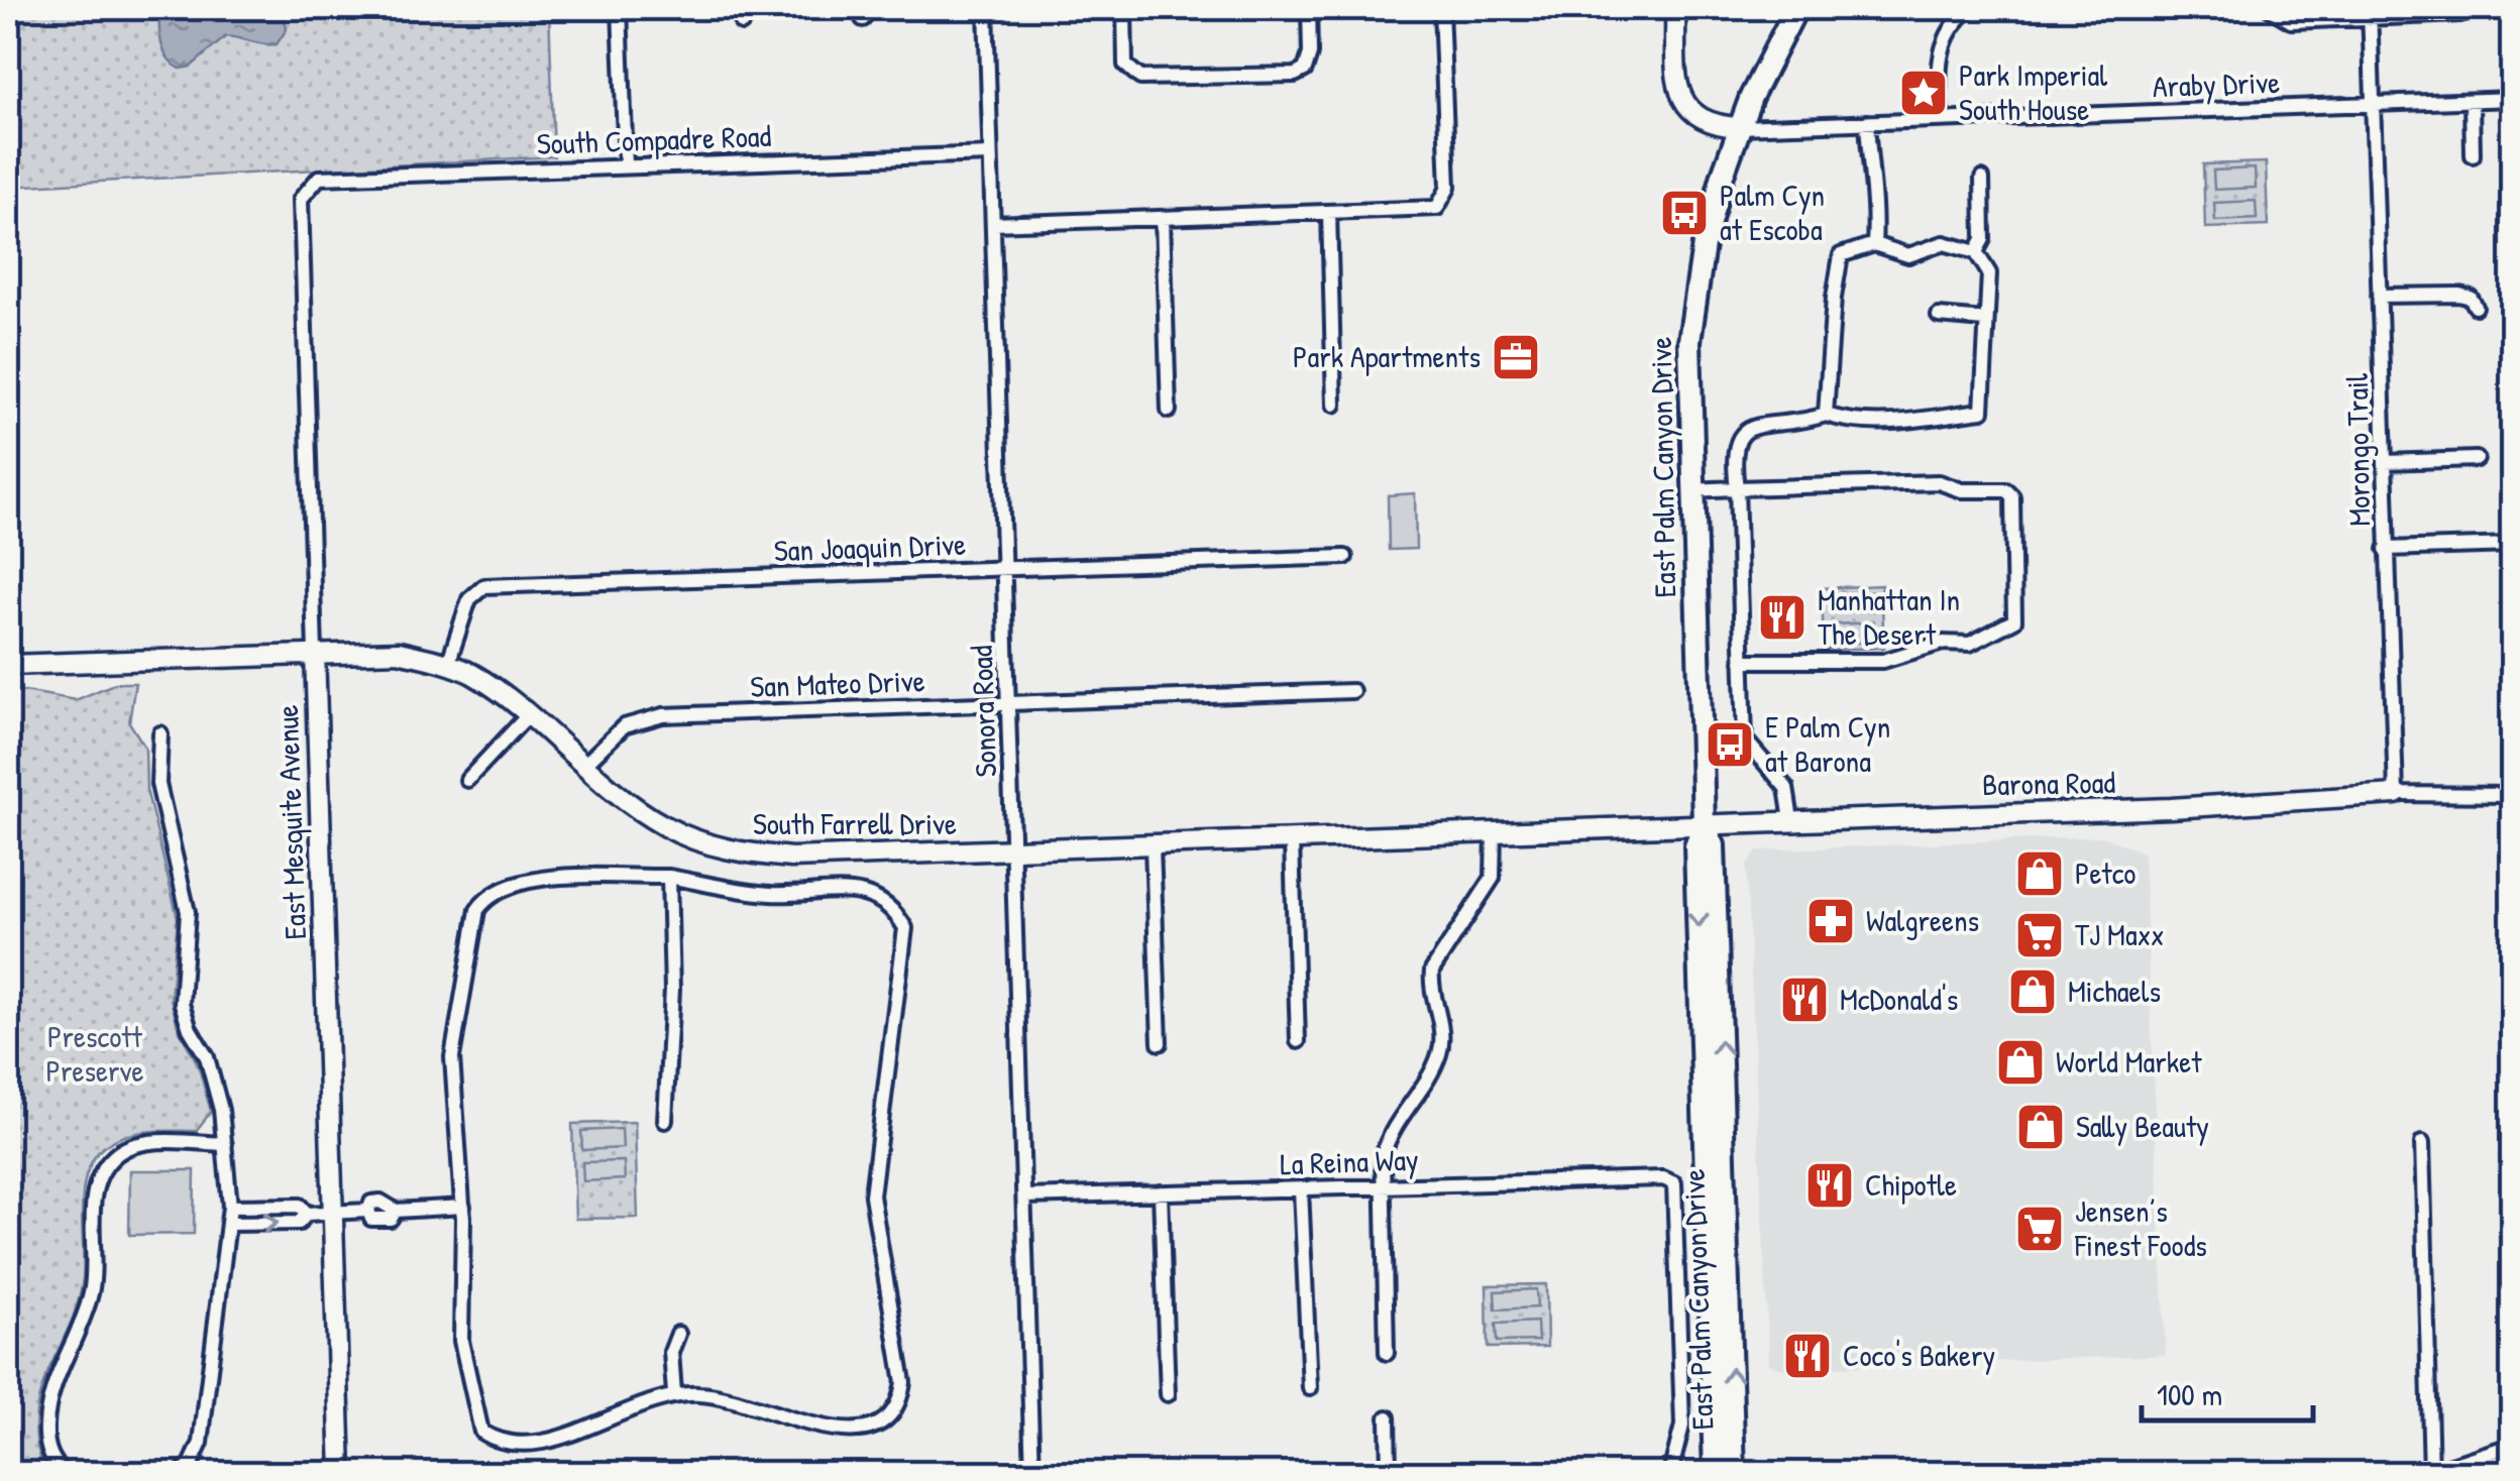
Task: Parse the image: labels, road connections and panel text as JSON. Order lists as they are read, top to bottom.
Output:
{
  "streets": {
    "main road": ["East Palm Canyon Drive"],
    "street": [
      "Araby Drive",
      "South Compadre Road",
      "Morongo Trail",
      "San Joaquin Drive",
      "San Mateo Drive",
      "Sonora Road",
      "Barona Road",
      "East Mesquite Avenue",
      "South Farrell Drive",
      "La Reina Way"
    ]
  },
  "crossings": [
    ["Araby Drive", "Morongo Trail"],
    ["Araby Drive", "East Palm Canyon Drive"],
    ["South Compadre Road", "Sonora Road"],
    ["South Compadre Road", "East Mesquite Avenue"],
    ["Morongo Trail", "Barona Road"],
    ["East Palm Canyon Drive", "Barona Road"],
    ["East Palm Canyon Drive", "South Farrell Drive"],
    ["San Joaquin Drive", "Sonora Road"],
    ["San Joaquin Drive", "South Farrell Drive"],
    ["San Mateo Drive", "Sonora Road"],
    ["San Mateo Drive", "South Farrell Drive"],
    ["Sonora Road", "South Farrell Drive"],
    ["Sonora Road", "La Reina Way"],
    ["Barona Road", "South Farrell Drive"],
    ["East Mesquite Avenue", "South Farrell Drive"]
  ],
  "parks": ["Prescott Preserve"],
  "places": {
    "place": ["Park Imperial South House"],
    "bus stop": ["Palm Cyn at Escoba", "E Palm Cyn at Barona"],
    "office": ["Park Apartments"],
    "restaurant": [
      "Manhattan In The Desert",
      "McDonald's",
      "Chipotle",
      "Coco's Bakery"
    ],
    "shop": [
      "Petco",
      "Michaels",
      "World Market",
      "Sally Beauty"
    ],
    "pharmacy": ["Walgreens"],
    "supermarket": ["TJ Maxx", "Jensen’s Finest Foods"]
  },
  "scale_bar": "100 m"
}
